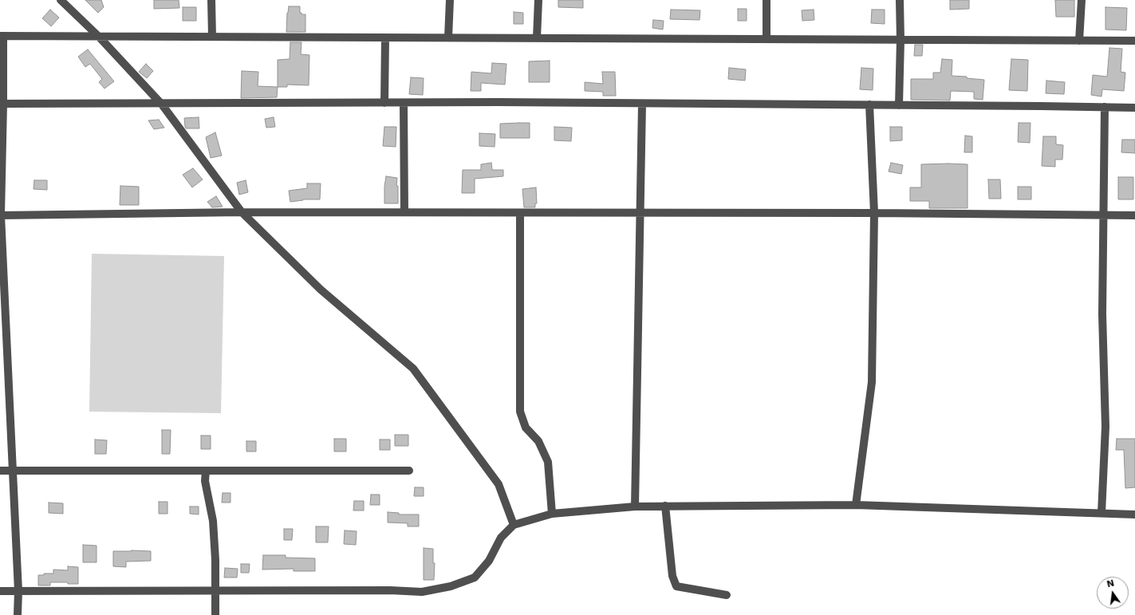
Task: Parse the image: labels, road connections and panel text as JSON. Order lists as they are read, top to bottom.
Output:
{
  "north": "top"
}
